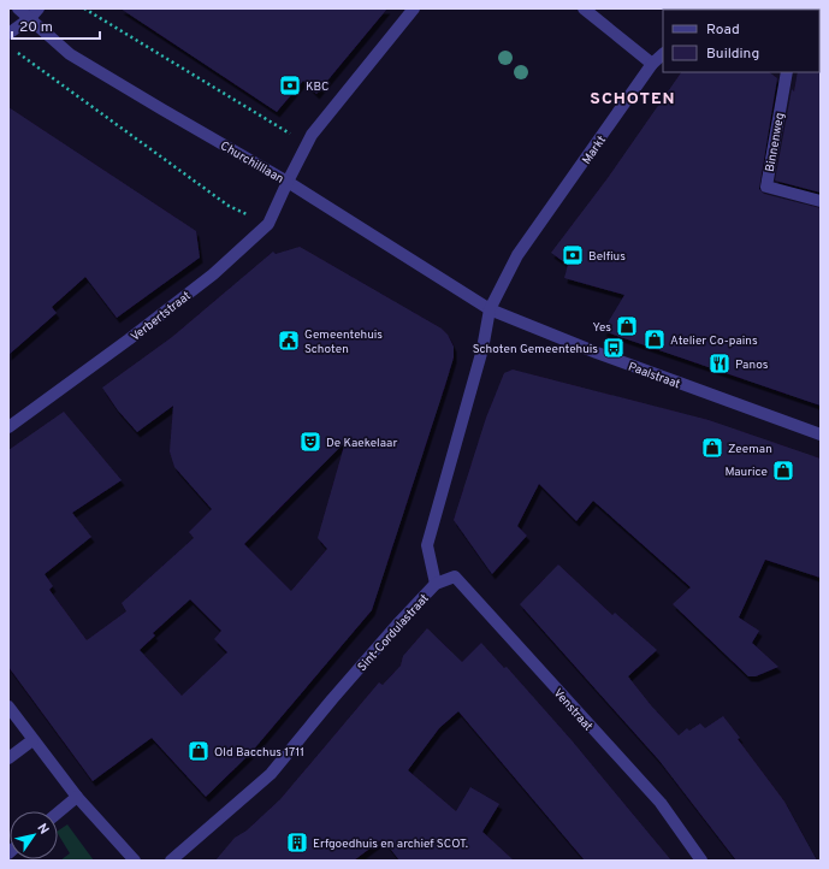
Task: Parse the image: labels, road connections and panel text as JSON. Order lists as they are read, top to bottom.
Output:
{
  "streets": {
    "street": [
      "Binnenweg",
      "Markt",
      "Churchilllaan",
      "Verbertstraat",
      "Paalstraat",
      "Sint-Cordulastraat",
      "Venstraat"
    ]
  },
  "crossings": [
    ["Markt", "Churchilllaan"],
    ["Markt", "Paalstraat"],
    ["Markt", "Sint-Cordulastraat"],
    ["Churchilllaan", "Verbertstraat"],
    ["Churchilllaan", "Paalstraat"],
    ["Churchilllaan", "Sint-Cordulastraat"],
    ["Paalstraat", "Sint-Cordulastraat"],
    ["Sint-Cordulastraat", "Venstraat"]
  ],
  "districts": ["SCHOTEN"],
  "places": {
    "bank": ["KBC", "Belfius"],
    "shop": [
      "Yes",
      "Atelier Co-pains",
      "Zeeman",
      "Maurice",
      "Old Bacchus 1711"
    ],
    "public building": ["Gemeentehuis Schoten"],
    "bus stop": ["Schoten Gemeentehuis"],
    "restaurant": ["Panos"],
    "theatre": ["De Kaekelaar"],
    "building": ["Erfgoedhuis en archief SCOT."]
  },
  "legend": ["Road", "Building"],
  "scale_bar": "20 m",
  "north": "top right"
}
